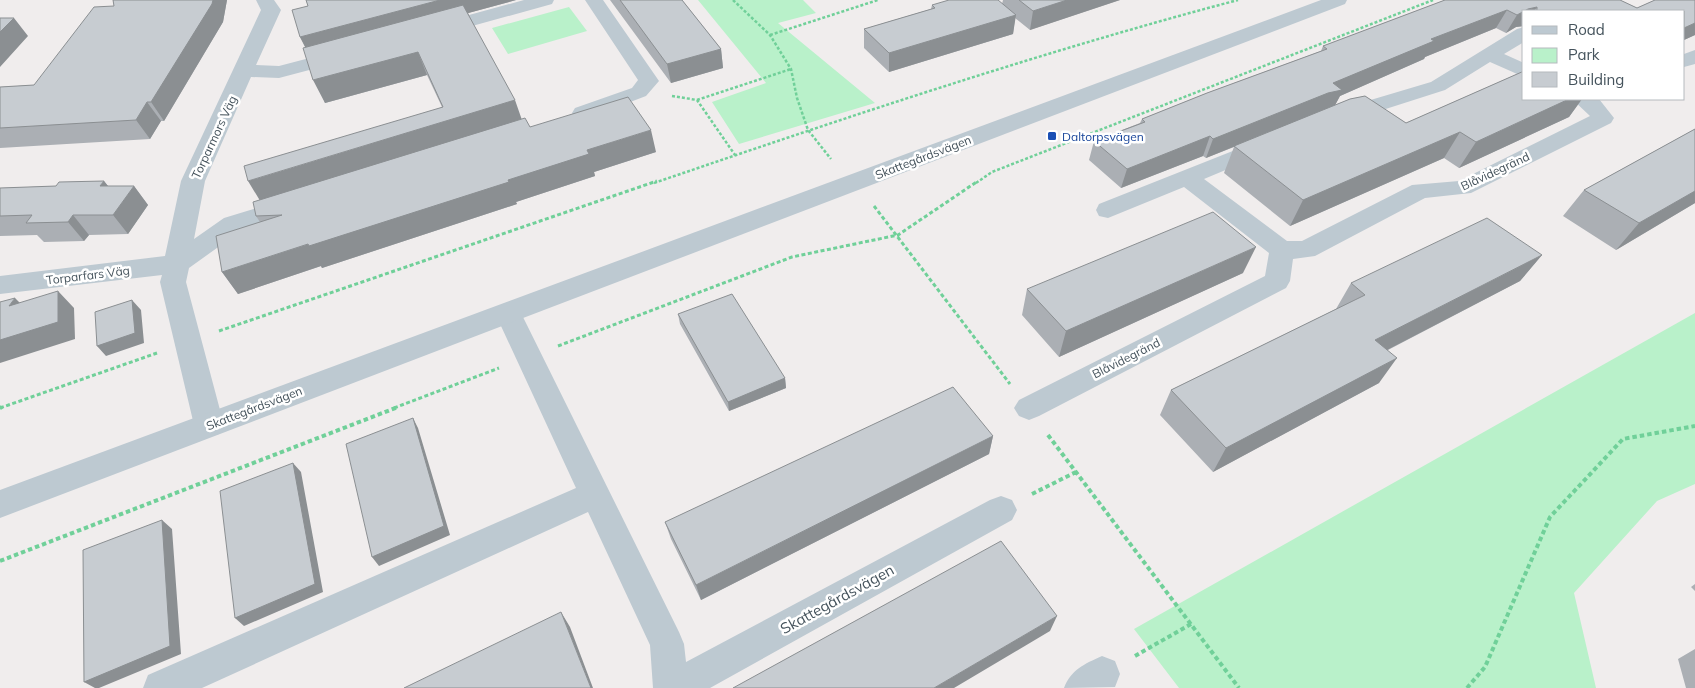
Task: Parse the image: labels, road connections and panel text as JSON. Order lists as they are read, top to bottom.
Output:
{
  "streets": {
    "street": [
      "Torparmors Väg",
      "Skattegårdsvägen",
      "Blåvidegränd",
      "Torparfars Väg"
    ]
  },
  "crossings": [
    ["Torparmors Väg", "Skattegårdsvägen"],
    ["Torparmors Väg", "Torparfars Väg"]
  ],
  "places": {
    "transit": ["Daltorpsvägen"]
  },
  "legend": ["Road", "Park", "Building"]
}
